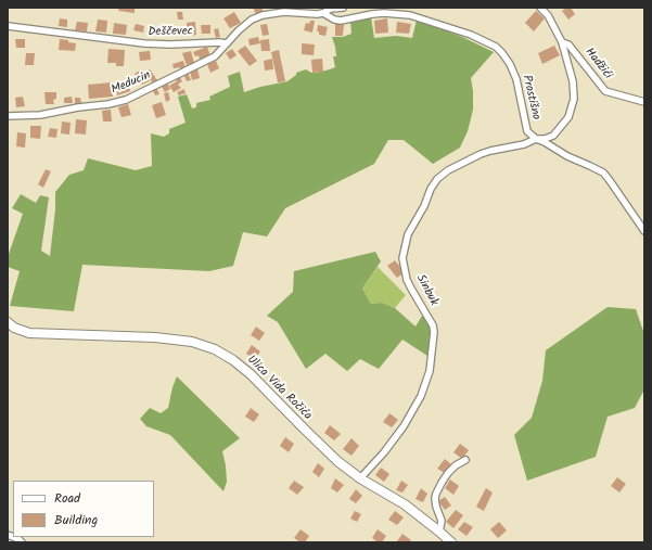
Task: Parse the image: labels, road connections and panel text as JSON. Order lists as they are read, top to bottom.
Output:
{
  "streets": {
    "main road": ["Ulica Vida Ročića"],
    "street": [
      "Deščevec",
      "Hadžići",
      "Meducin",
      "Prostišno",
      "Sinbuk"
    ]
  },
  "crossings": [
    ["Deščevec", "Meducin"],
    ["Hadžići", "Sinbuk"],
    ["Prostišno", "Sinbuk"],
    ["Sinbuk", "Ulica Vida Ročića"]
  ],
  "legend": ["Road", "Building"]
}
